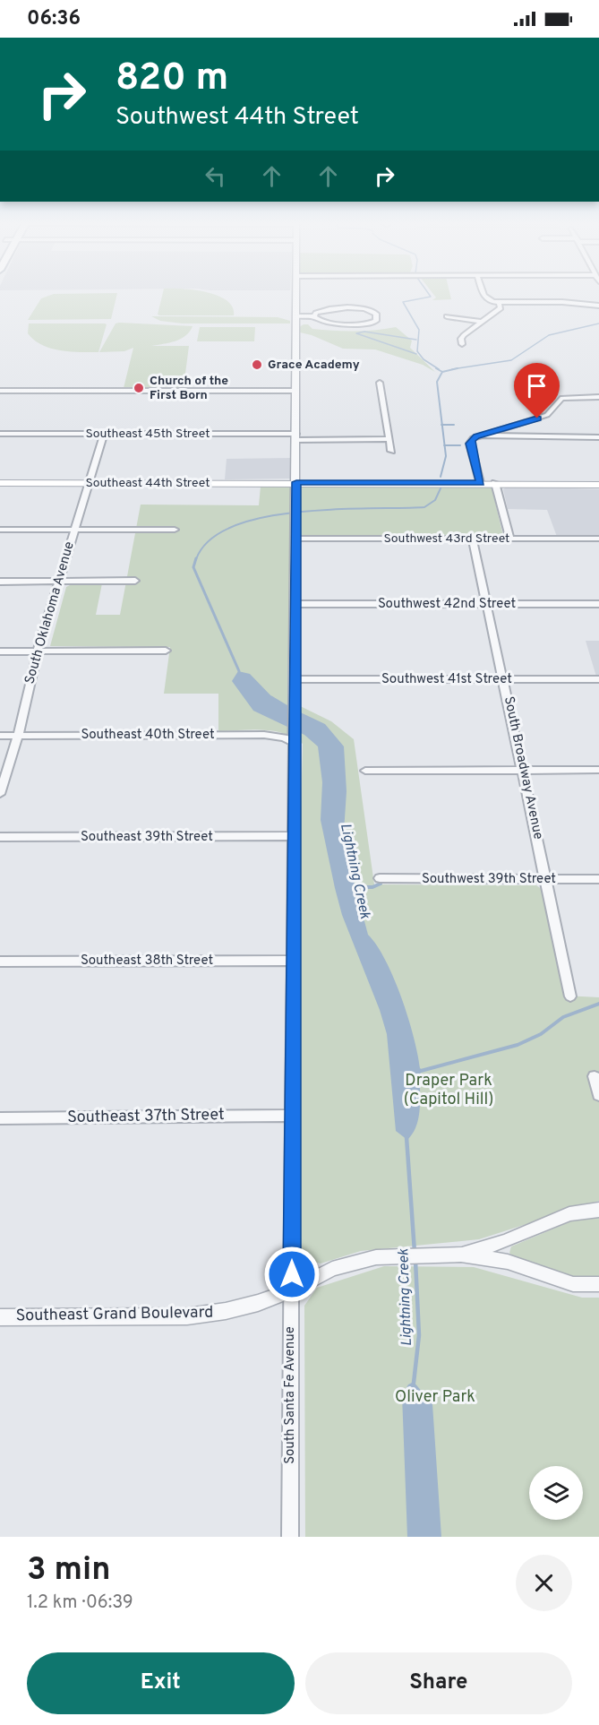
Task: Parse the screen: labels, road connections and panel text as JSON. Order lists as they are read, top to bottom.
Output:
{
  "streets": {
    "main road": ["Southeast 44th Street"],
    "street": [
      "Southeast 45th Street",
      "Southwest 43rd Street",
      "Southwest 42nd Street",
      "South Oklahoma Avenue",
      "Southwest 41st Street",
      "Southeast 40th Street",
      "South Broadway Avenue",
      "Southeast 39th Street",
      "Southwest 39th Street",
      "Southeast 38th Street",
      "Southeast 37th Street",
      "Southeast Grand Boulevard",
      "South Santa Fe Avenue"
    ]
  },
  "crossings": [
    ["Southeast 45th Street", "South Oklahoma Avenue"],
    ["Southeast 45th Street", "South Santa Fe Avenue"],
    ["Southeast 44th Street", "South Oklahoma Avenue"],
    ["Southeast 44th Street", "South Santa Fe Avenue"],
    ["Southwest 43rd Street", "South Broadway Avenue"],
    ["Southwest 43rd Street", "South Santa Fe Avenue"],
    ["Southwest 42nd Street", "South Broadway Avenue"],
    ["Southwest 42nd Street", "South Santa Fe Avenue"],
    ["South Oklahoma Avenue", "Southeast 40th Street"],
    ["Southwest 41st Street", "South Broadway Avenue"],
    ["Southwest 41st Street", "South Santa Fe Avenue"],
    ["Southeast 40th Street", "South Santa Fe Avenue"],
    ["South Broadway Avenue", "Southwest 39th Street"],
    ["Southeast 39th Street", "South Santa Fe Avenue"],
    ["Southeast 38th Street", "South Santa Fe Avenue"],
    ["Southeast 37th Street", "South Santa Fe Avenue"],
    ["Southeast Grand Boulevard", "South Santa Fe Avenue"]
  ],
  "water": ["Lightning Creek"],
  "parks": ["Draper Park (Capitol Hill)", "Oliver Park"],
  "places": ["Grace Academy", "Church of the First Born"],
  "page": {
    "status": "06:36",
    "turn": ["820 m", "Southwest 44th Street"],
    "heading": ["3 min", "1.2 km · 06:39"],
    "buttons": ["Exit", "Share"]
  }
}
